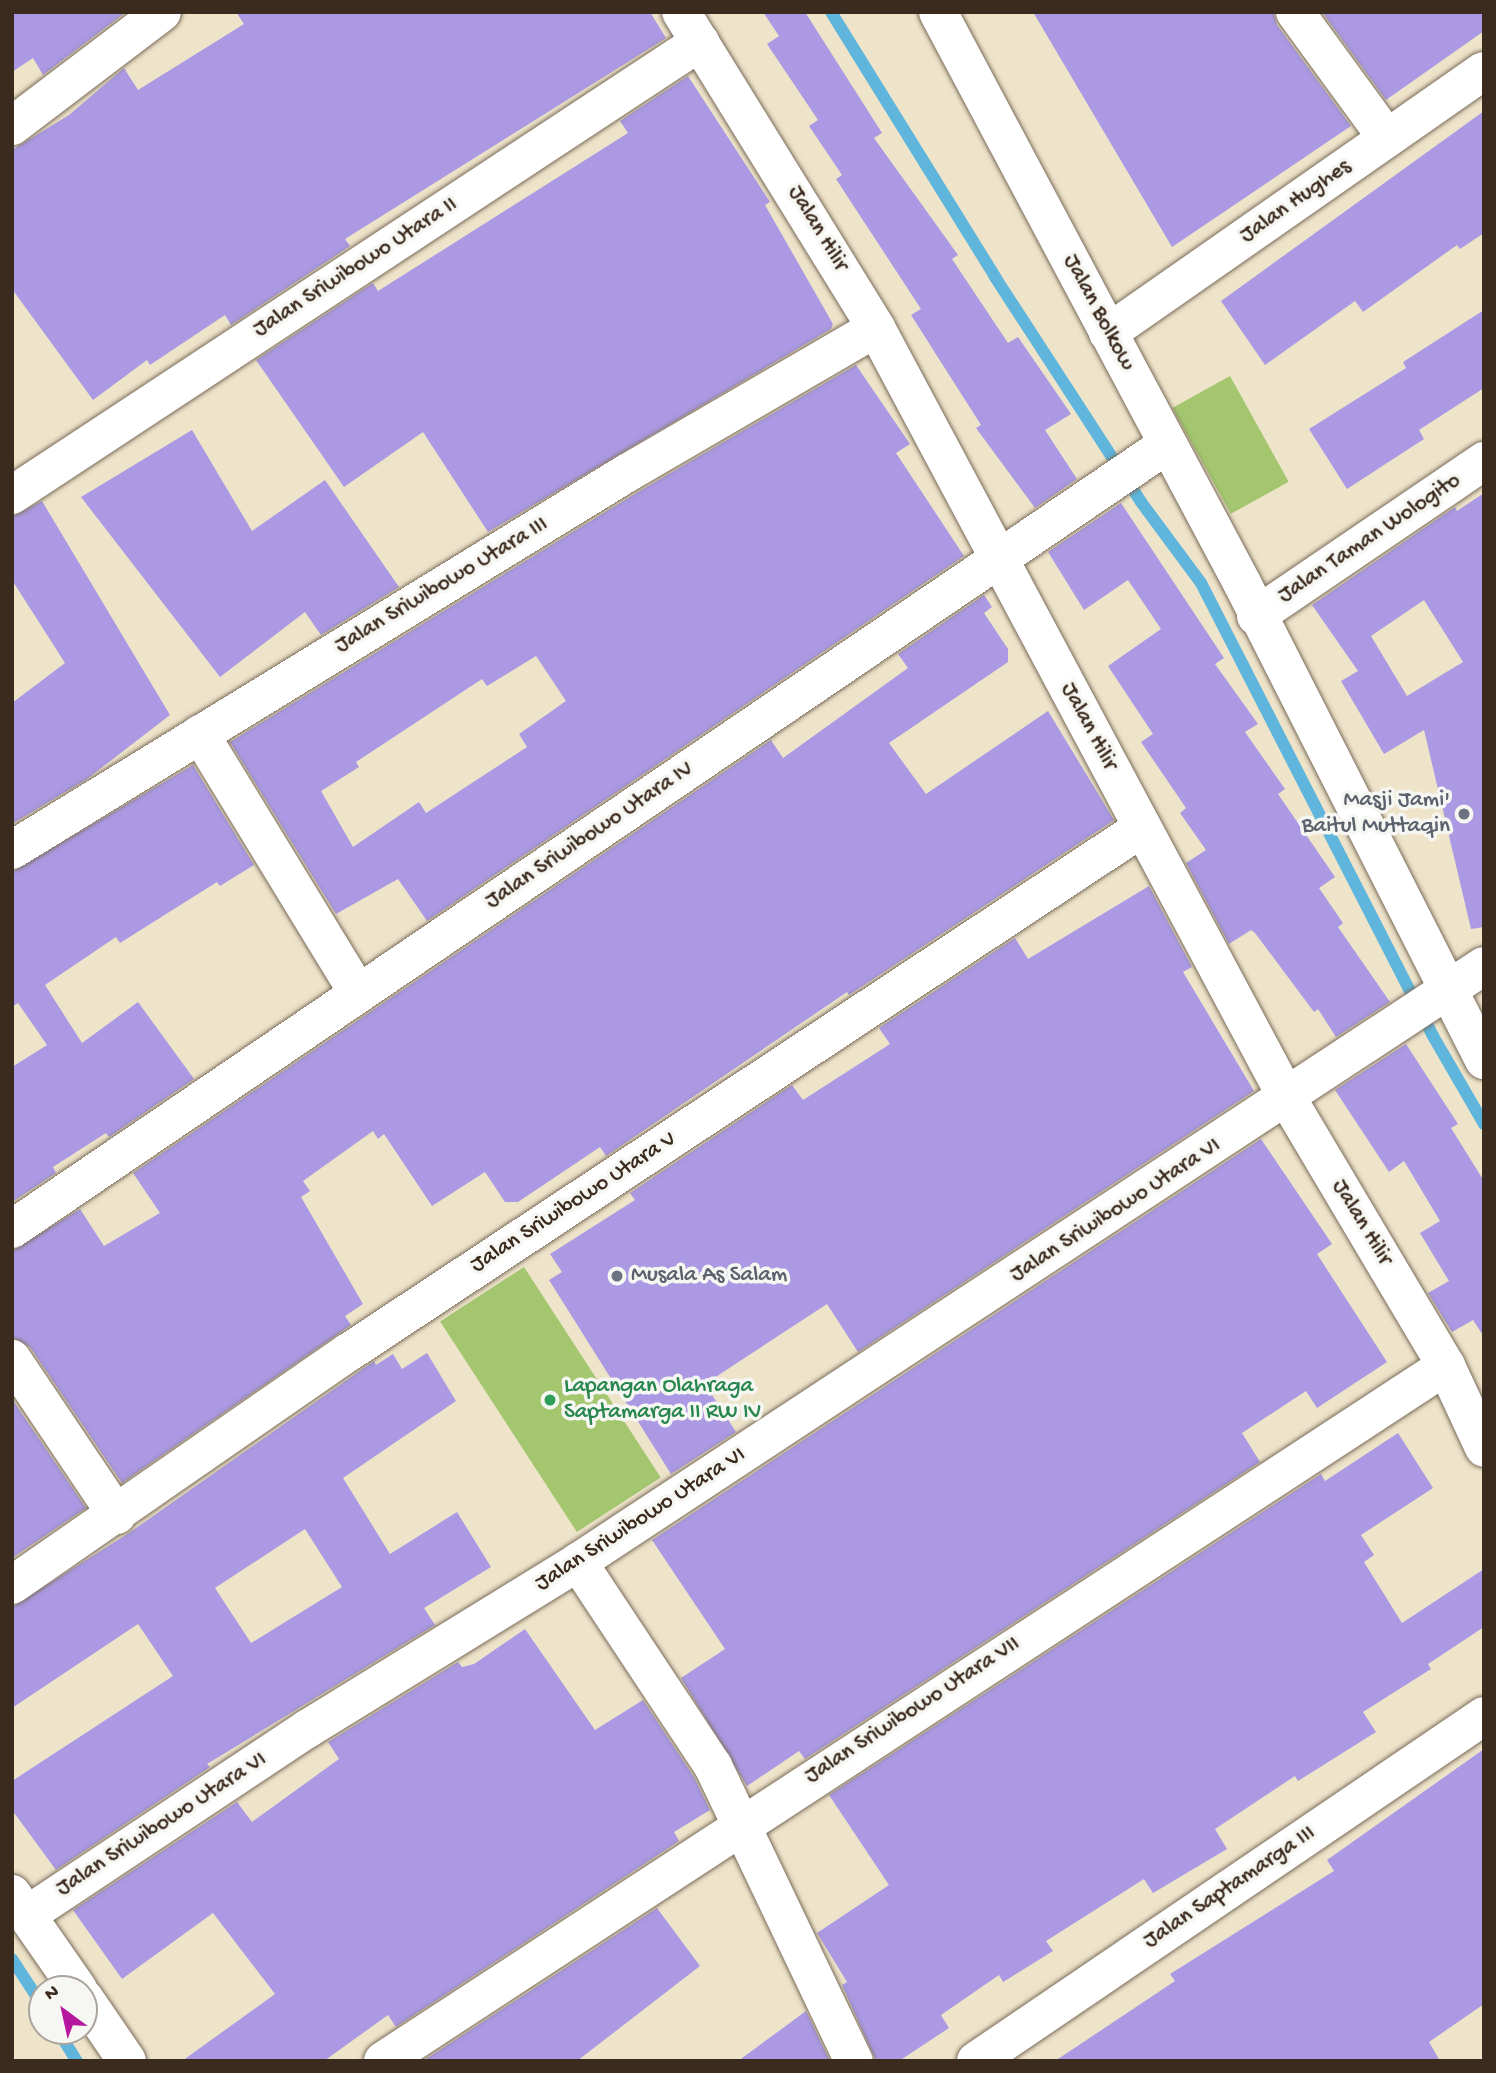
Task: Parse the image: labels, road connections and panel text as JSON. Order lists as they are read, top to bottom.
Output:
{
  "streets": {
    "street": [
      "Jalan Hughes",
      "Jalan Hilir",
      "Jalan Sriwibowo Utara II",
      "Jalan Bolkow",
      "Jalan Taman Wologito",
      "Jalan Sriwibowo Utara III",
      "Jalan Sriwibowo Utara IV",
      "Jalan Sriwibowo Utara V",
      "Jalan Sriwibowo Utara VI",
      "Jalan Sriwibowo Utara VII",
      "Jalan Saptamarga III"
    ]
  },
  "crossings": [
    ["Jalan Hughes", "Jalan Bolkow"],
    ["Jalan Hilir", "Jalan Sriwibowo Utara II"],
    ["Jalan Hilir", "Jalan Sriwibowo Utara III"],
    ["Jalan Hilir", "Jalan Sriwibowo Utara IV"],
    ["Jalan Hilir", "Jalan Sriwibowo Utara V"],
    ["Jalan Hilir", "Jalan Sriwibowo Utara VI"],
    ["Jalan Hilir", "Jalan Sriwibowo Utara VII"],
    ["Jalan Bolkow", "Jalan Taman Wologito"],
    ["Jalan Bolkow", "Jalan Sriwibowo Utara IV"],
    ["Jalan Bolkow", "Jalan Sriwibowo Utara VI"]
  ],
  "places": ["Masji Jami' Baitul Muttaqin", "Musala As Salam", "Lapangan Olahraga Saptamarga II RW IV"],
  "north": "top left"
}
